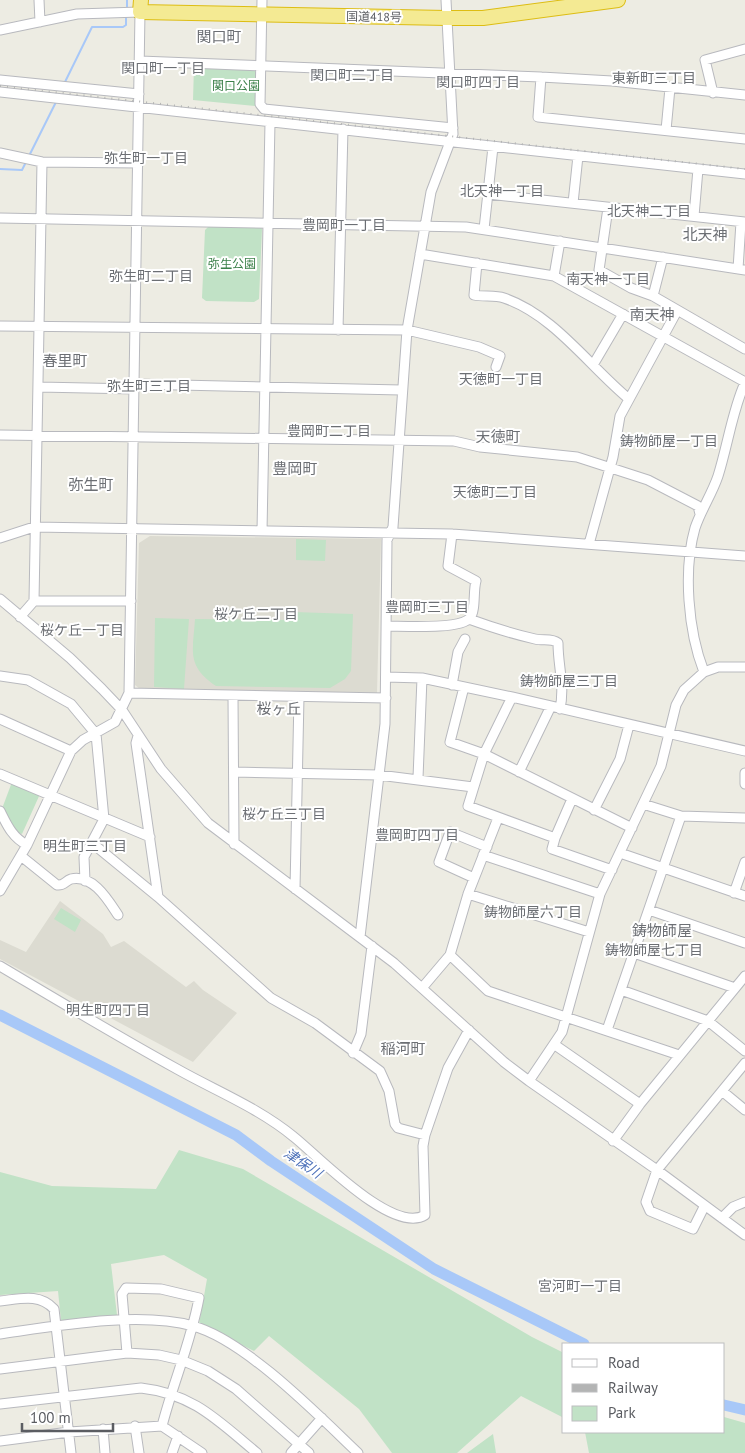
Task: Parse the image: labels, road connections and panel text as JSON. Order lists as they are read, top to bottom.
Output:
{
  "streets": {
    "highway": ["国道418号"]
  },
  "districts": [
    "関口町",
    "関口町一丁目",
    "関口町二丁目",
    "東新町三丁目",
    "関口町四丁目",
    "弥生町一丁目",
    "北天神一丁目",
    "北天神二丁目",
    "豊岡町一丁目",
    "北天神",
    "弥生町二丁目",
    "南天神一丁目",
    "南天神",
    "春里町",
    "天徳町一丁目",
    "弥生町三丁目",
    "豊岡町二丁目",
    "天徳町",
    "鋳物師屋一丁目",
    "豊岡町",
    "弥生町",
    "天徳町二丁目",
    "豊岡町三丁目",
    "桜ケ丘二丁目",
    "桜ケ丘一丁目",
    "鋳物師屋三丁目",
    "桜ヶ丘",
    "桜ケ丘三丁目",
    "豊岡町四丁目",
    "明生町三丁目",
    "鋳物師屋六丁目",
    "鋳物師屋",
    "鋳物師屋七丁目",
    "明生町四丁目",
    "稲河町",
    "宮河町一丁目"
  ],
  "water": ["津保川"],
  "parks": ["関口公園", "弥生公園"],
  "legend": ["Road", "Railway", "Park"],
  "scale_bar": "100 m"
}
